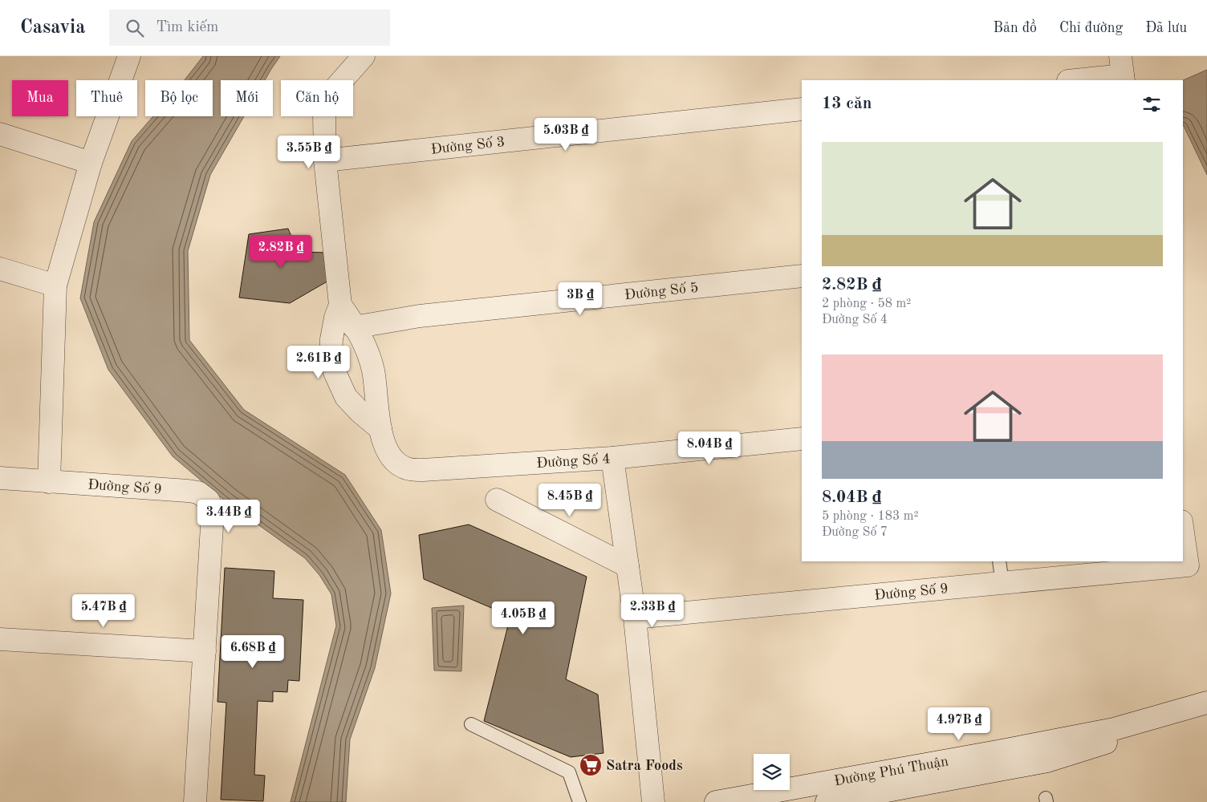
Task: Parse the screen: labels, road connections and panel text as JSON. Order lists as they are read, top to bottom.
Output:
{
  "streets": {
    "street": [
      "Đường Số 3",
      "Đường Số 5",
      "Đường Số 4",
      "Đường Số 9",
      "Đường Phú Thuận"
    ]
  },
  "crossings": [
    ["Đường Số 3", "Đường Số 4"],
    ["Đường Số 5", "Đường Số 4"],
    ["Đường Số 4", "Đường Số 9"]
  ],
  "places": {
    "supermarket": ["Satra Foods"]
  },
  "page": {
    "header": "Casavia",
    "search": "Tìm kiếm",
    "nav": ["Bản đồ", "Chỉ đường", "Đã lưu"],
    "chip": [
      "Mua",
      "Thuê",
      "Bộ lọc",
      "Mới",
      "Căn hộ"
    ],
    "heading": "13 căn",
    "price": [
      "5.03B ₫",
      "3.55B ₫",
      "2.82B ₫",
      "3B ₫",
      "2.61B ₫",
      "8.04B ₫",
      "8.45B ₫",
      "3.44B ₫",
      "5.47B ₫",
      "2.33B ₫",
      "4.05B ₫",
      "6.68B ₫",
      "4.97B ₫"
    ],
    "list": [
      {
        "name": "2.82B ₫",
        "note": "2 phòng · 58 m² · Đường Số 4"
      },
      {
        "name": "8.04B ₫",
        "note": "5 phòng · 183 m² · Đường Số 7"
      }
    ]
  }
}
